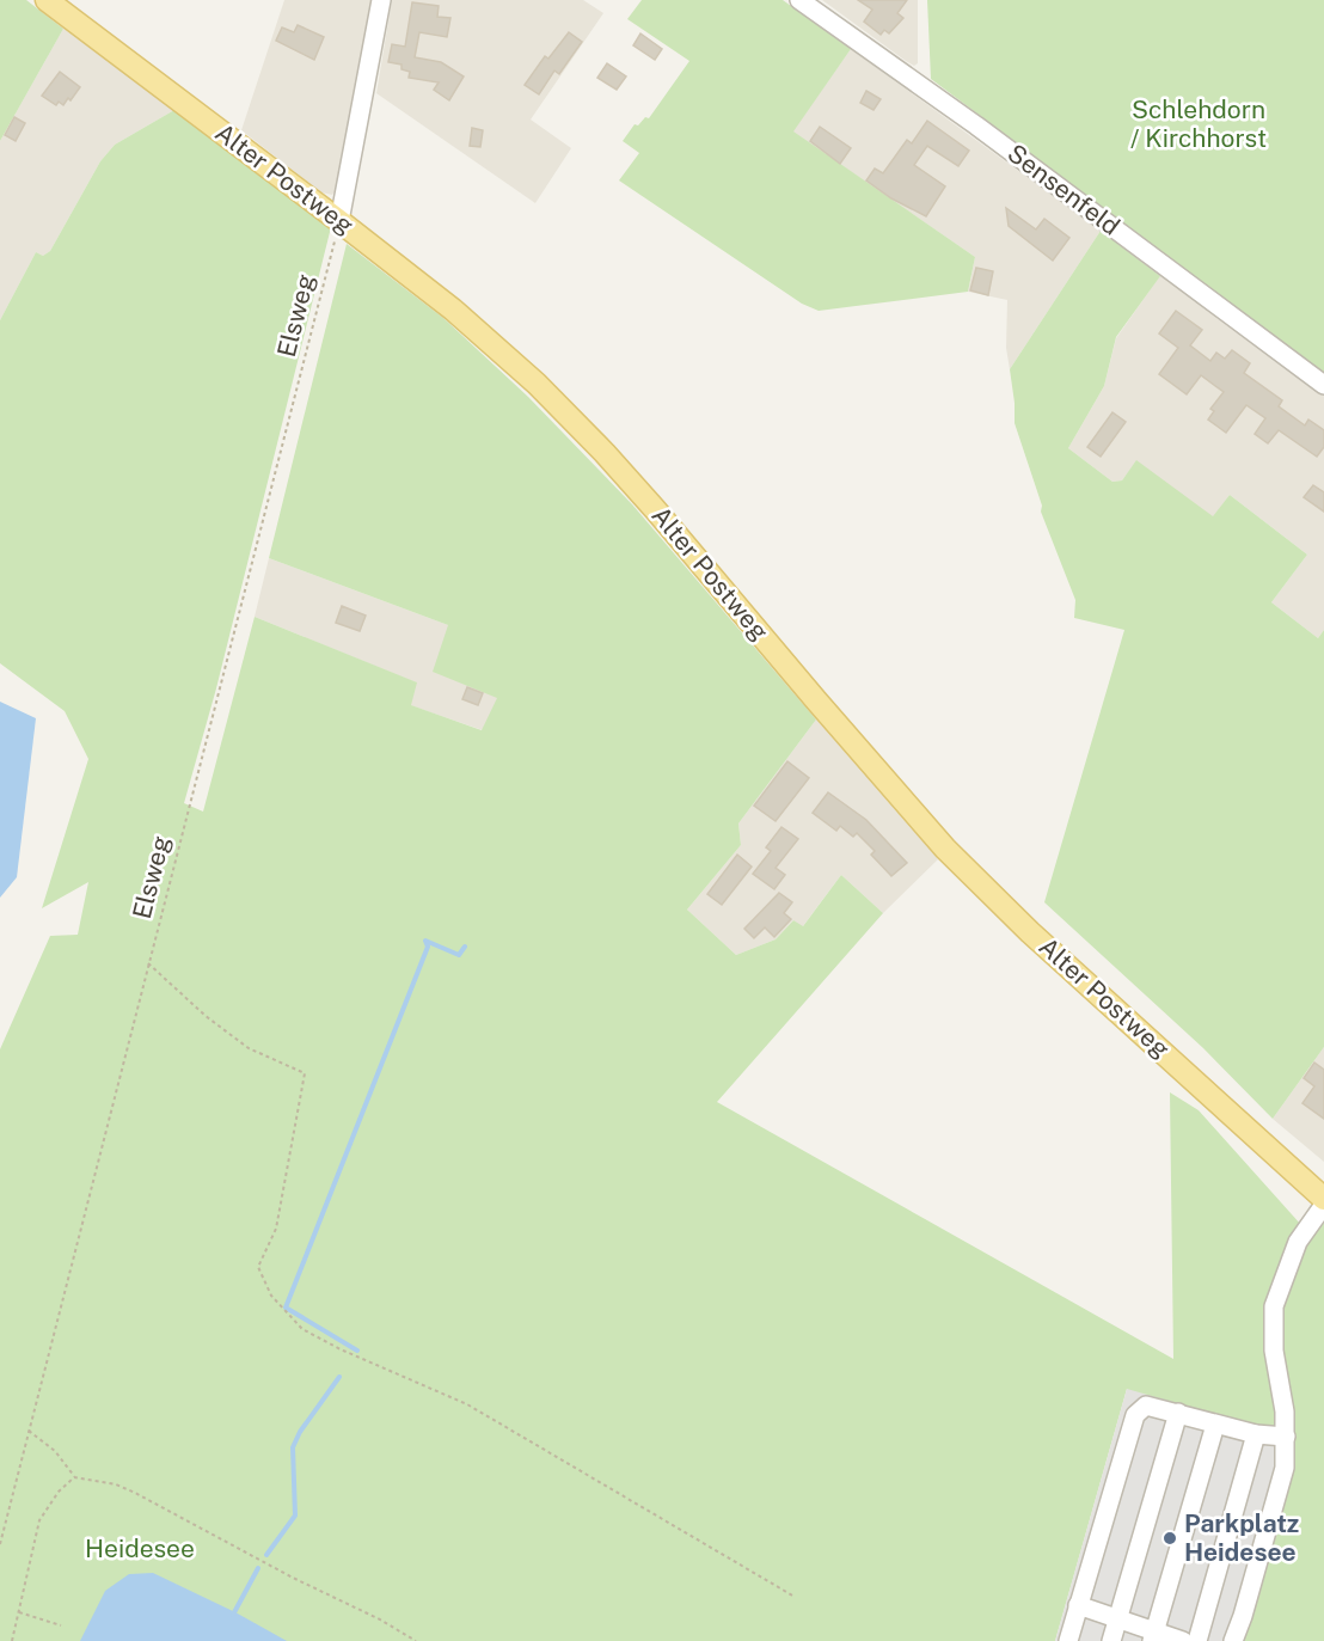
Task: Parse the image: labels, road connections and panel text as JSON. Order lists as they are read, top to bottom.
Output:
{
  "streets": {
    "main road": ["Alter Postweg"],
    "street": ["Sensenfeld"],
    "path": ["Elsweg"]
  },
  "crossings": [
    ["Alter Postweg", "Elsweg"]
  ],
  "parks": ["Schlehdorn / Kirchhorst", "Heidesee"],
  "places": ["Parkplatz Heidesee"]
}
